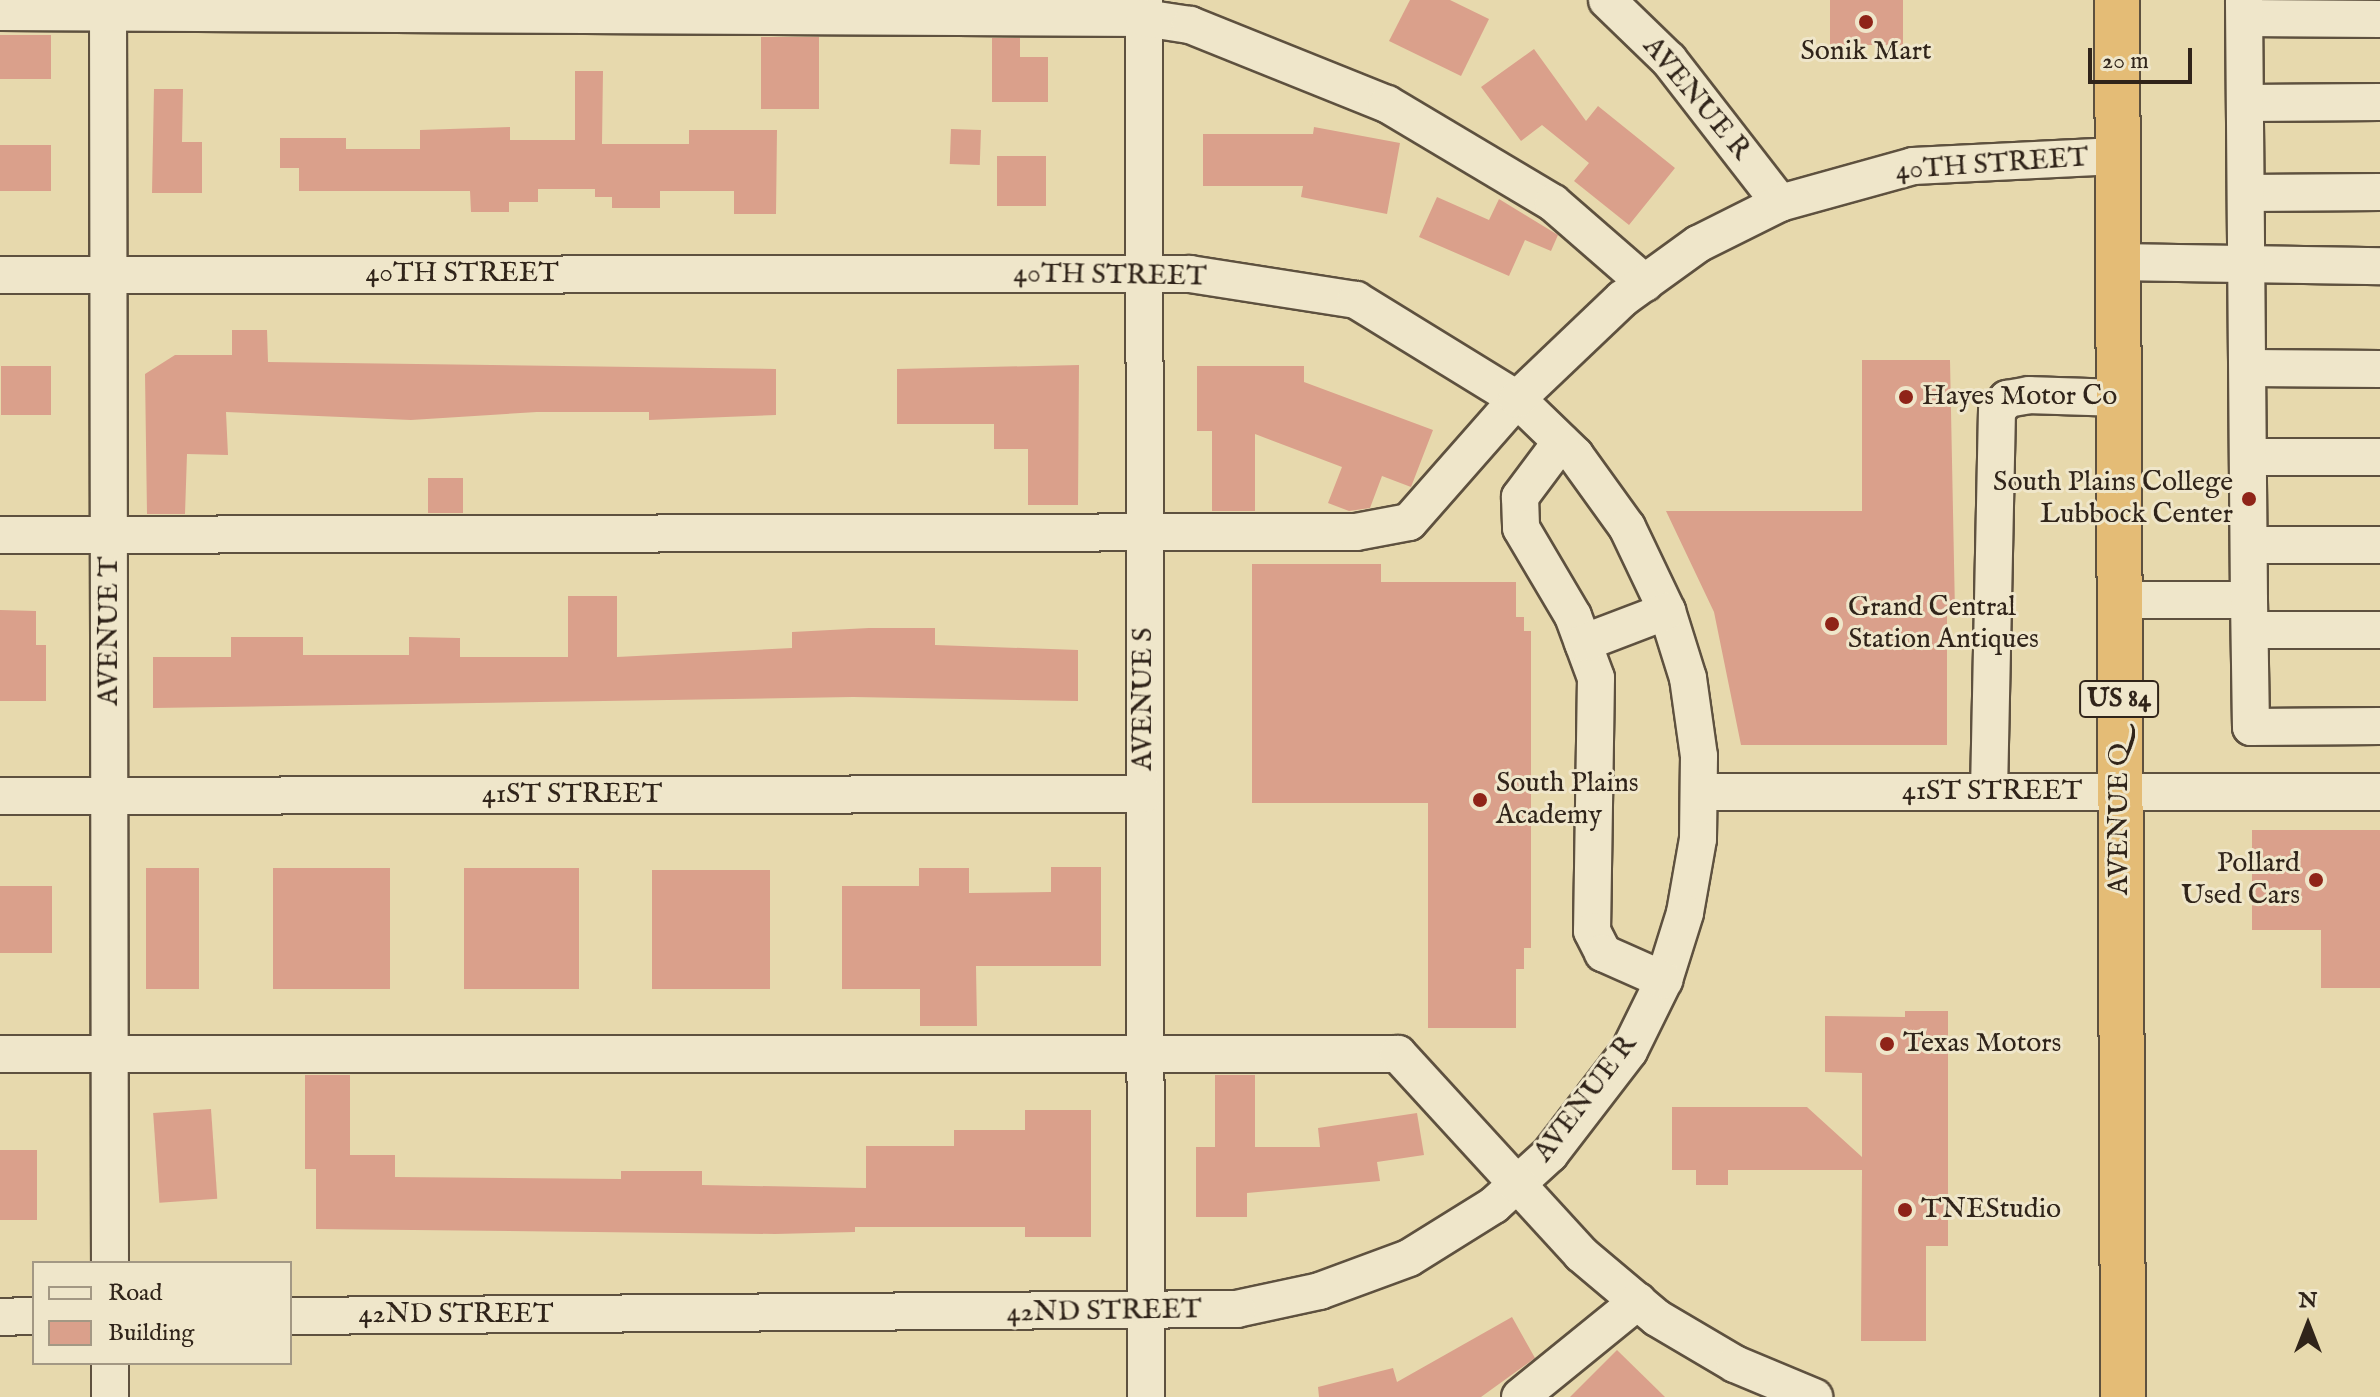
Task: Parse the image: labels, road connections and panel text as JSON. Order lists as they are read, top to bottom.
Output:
{
  "streets": {
    "highway": ["US 84", "AVENUE Q"],
    "street": [
      "AVENUE R",
      "40TH STREET",
      "AVENUE T",
      "AVENUE S",
      "41ST STREET",
      "42ND STREET"
    ]
  },
  "crossings": [
    ["AVENUE R", "40TH STREET"],
    ["AVENUE R", "41ST STREET"],
    ["AVENUE R", "42ND STREET"],
    ["40TH STREET", "AVENUE T"],
    ["40TH STREET", "AVENUE S"],
    ["40TH STREET", "AVENUE Q"],
    ["AVENUE T", "41ST STREET"],
    ["AVENUE S", "41ST STREET"],
    ["AVENUE S", "42ND STREET"],
    ["41ST STREET", "AVENUE Q"]
  ],
  "places": [
    "Sonik Mart",
    "Hayes Motor Co",
    "South Plains College Lubbock Center",
    "Grand Central Station Antiques",
    "South Plains Academy",
    "Pollard Used Cars",
    "Texas Motors",
    "TNEStudio"
  ],
  "legend": ["Road", "Building"],
  "scale_bar": "20 m",
  "north": "top"
}
